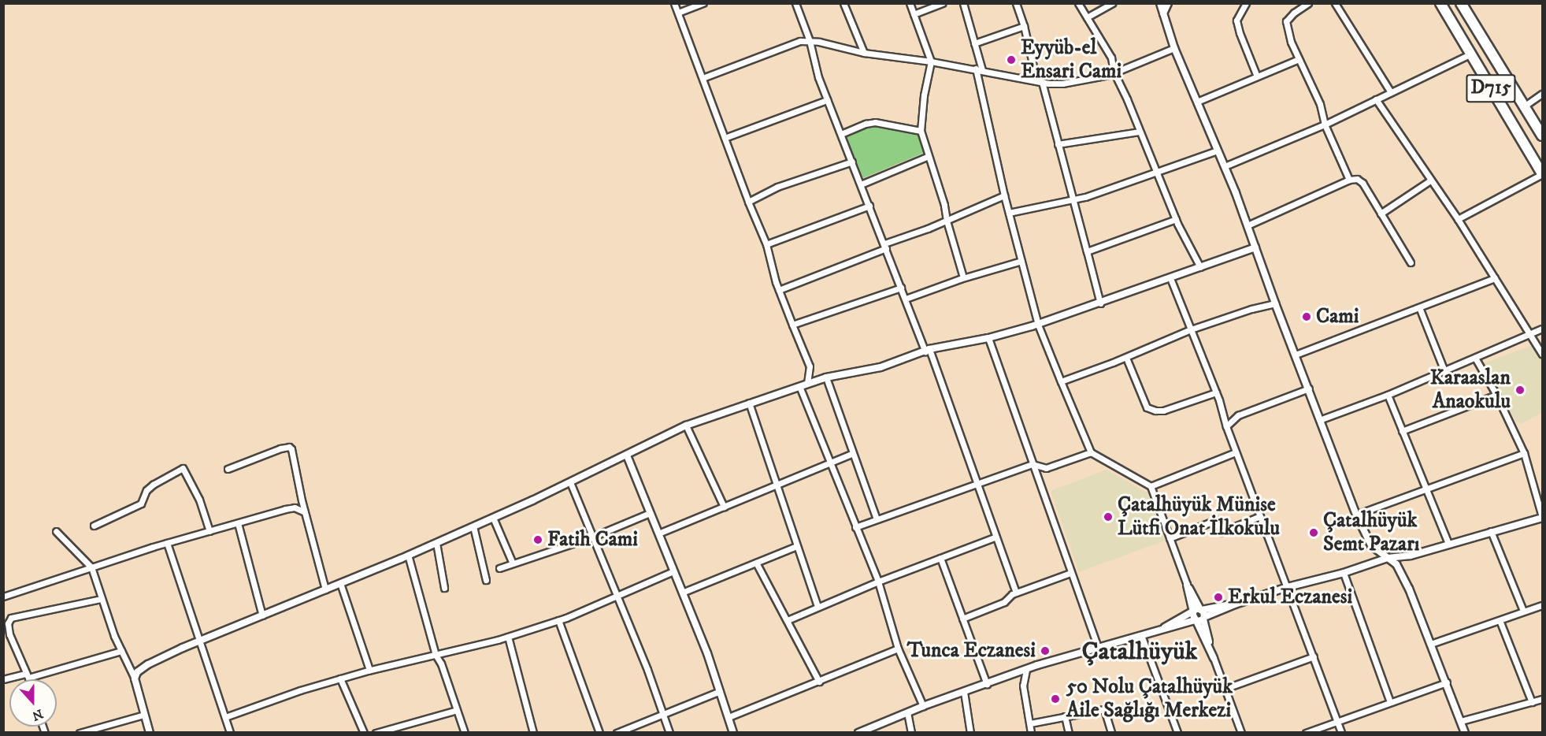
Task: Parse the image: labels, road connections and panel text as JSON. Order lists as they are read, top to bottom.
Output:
{
  "streets": {
    "highway": ["D715"]
  },
  "districts": ["Çatalhüyük"],
  "places": [
    "Eyyüb-el Ensari Cami",
    "Cami",
    "Karaaslan Anaokulu",
    "Çatalhüyük Münise Lütfi Onat İlkokulu",
    "Çatalhüyük Semt Pazarı",
    "Fatih Cami",
    "Erkul Eczanesi",
    "Tunca Eczanesi",
    "50 Nolu Çatalhüyük Aile Sağlığı Merkezi"
  ],
  "north": "bottom"
}
